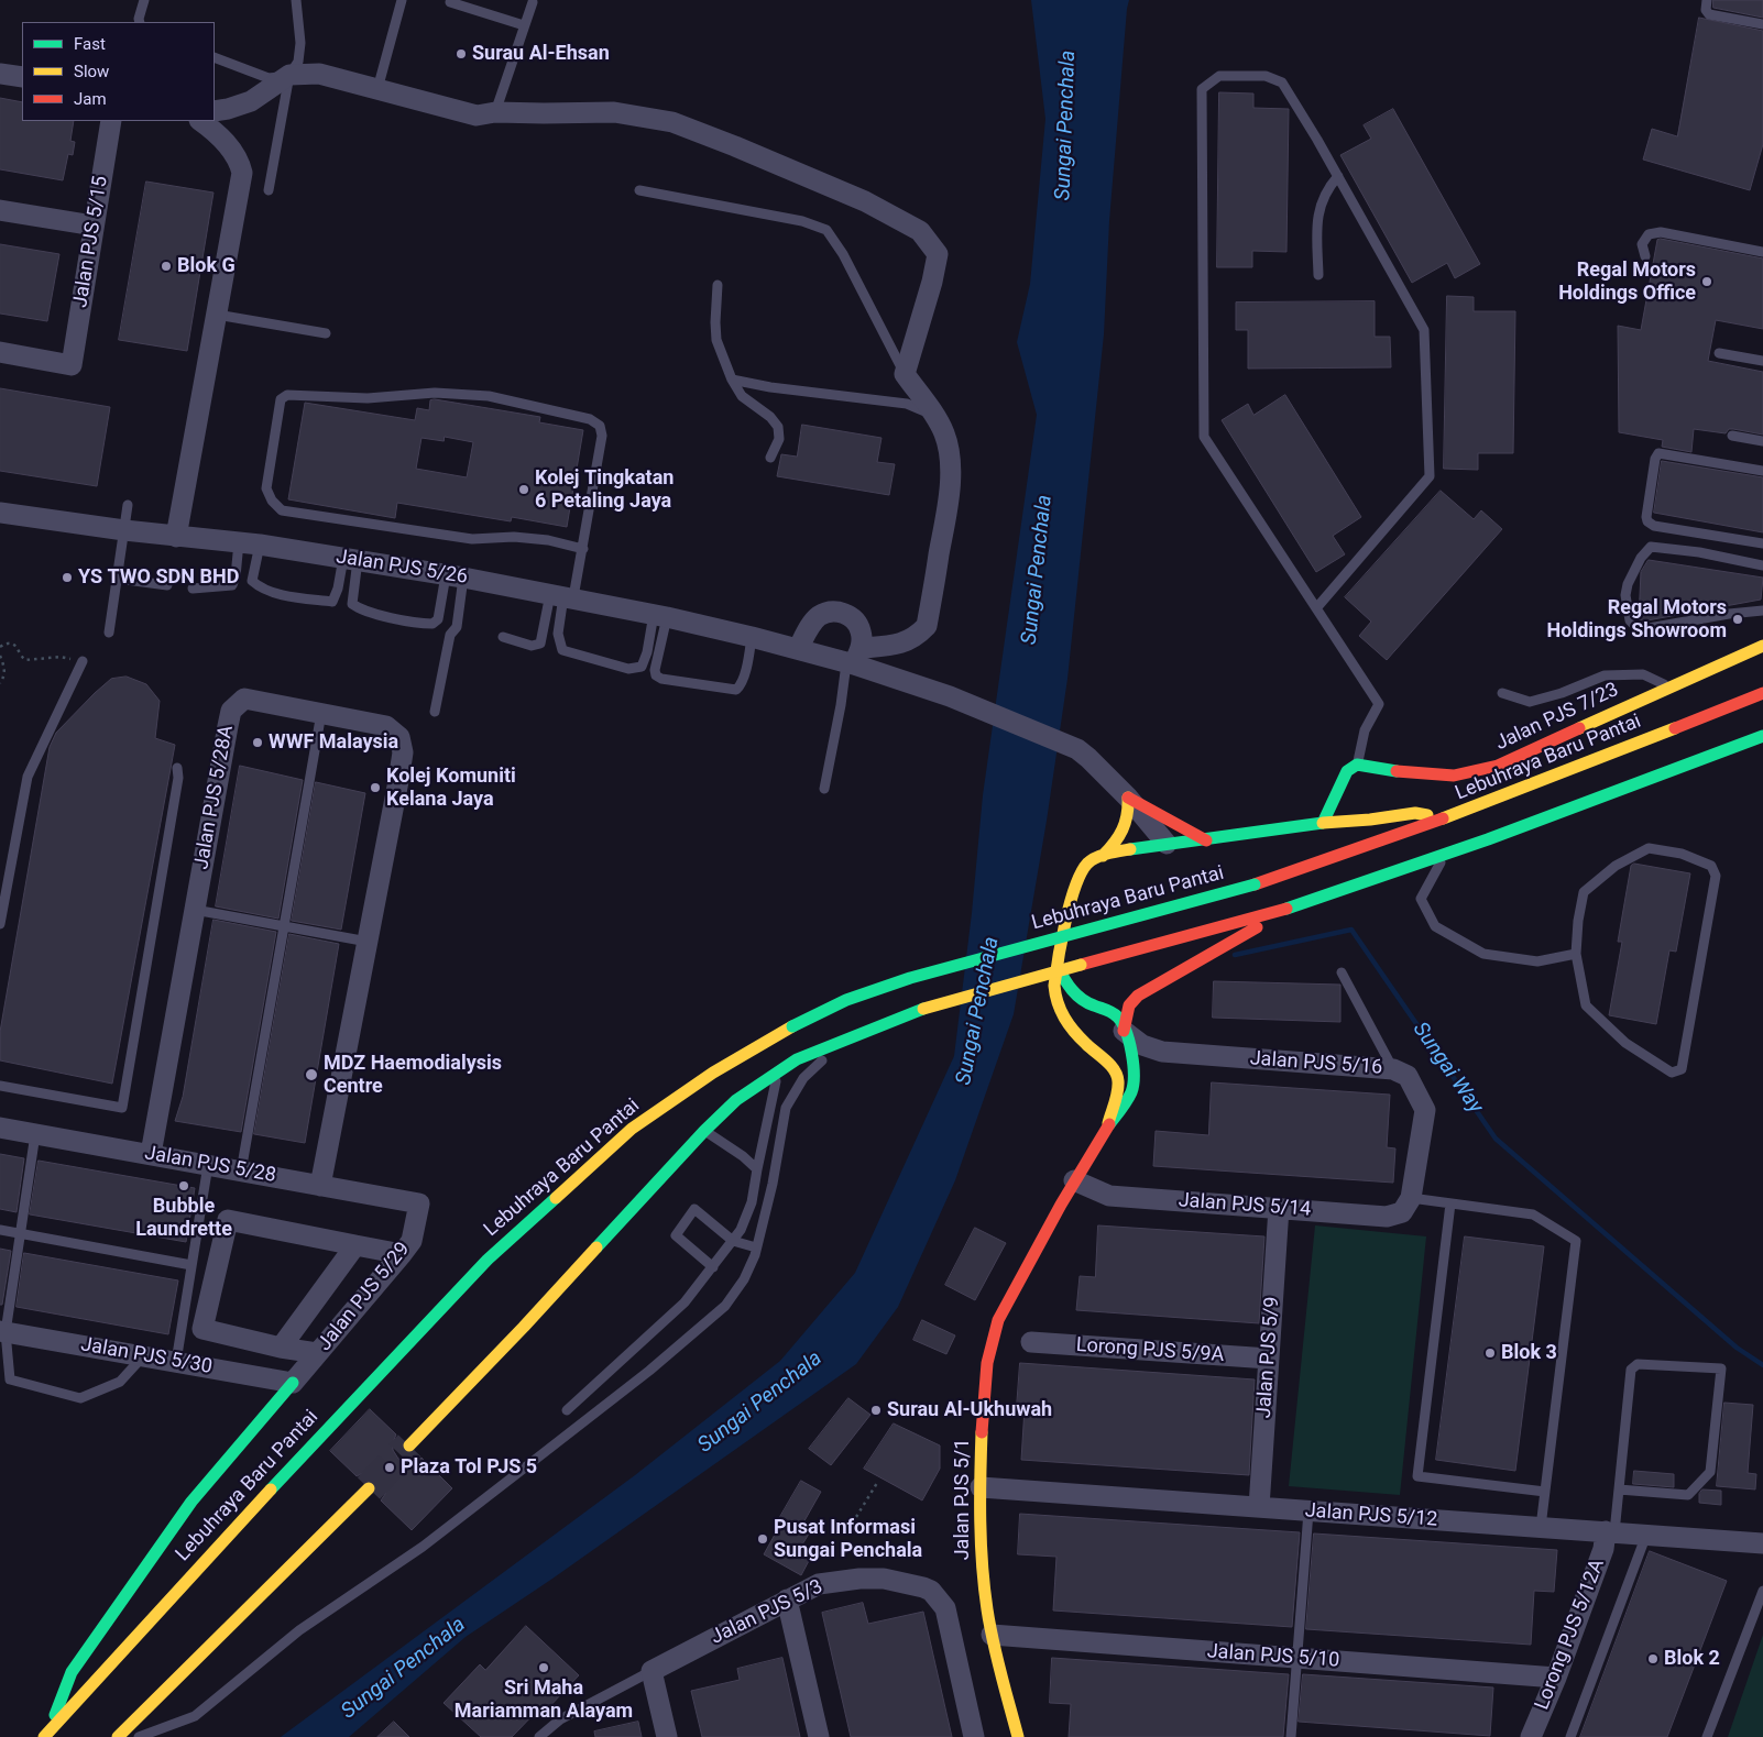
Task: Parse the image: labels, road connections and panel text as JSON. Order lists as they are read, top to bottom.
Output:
{
  "streets": {
    "main road": ["Jalan PJS 7/23", "Lebuhraya Baru Pantai", "Jalan PJS 5/1"],
    "street": [
      "Jalan PJS 5/15",
      "Jalan PJS 5/26",
      "Jalan PJS 5/28A",
      "Jalan PJS 5/16",
      "Jalan PJS 5/28",
      "Jalan PJS 5/14",
      "Jalan PJS 5/29",
      "Lorong PJS 5/9A",
      "Jalan PJS 5/30",
      "Jalan PJS 5/9",
      "Jalan PJS 5/12",
      "Jalan PJS 5/3",
      "Lorong PJS 5/12A",
      "Jalan PJS 5/10"
    ]
  },
  "crossings": [
    ["Jalan PJS 5/26", "Jalan PJS 5/1"],
    ["Jalan PJS 5/28A", "Jalan PJS 5/28"],
    ["Jalan PJS 5/16", "Jalan PJS 5/14"],
    ["Jalan PJS 5/28", "Jalan PJS 5/29"],
    ["Jalan PJS 5/14", "Jalan PJS 5/9"],
    ["Jalan PJS 5/14", "Jalan PJS 5/1"],
    ["Jalan PJS 5/29", "Jalan PJS 5/30"],
    ["Lorong PJS 5/9A", "Jalan PJS 5/9"],
    ["Jalan PJS 5/9", "Jalan PJS 5/12"],
    ["Jalan PJS 5/1", "Jalan PJS 5/12"],
    ["Jalan PJS 5/1", "Jalan PJS 5/10"],
    ["Jalan PJS 5/12", "Lorong PJS 5/12A"],
    ["Lorong PJS 5/12A", "Jalan PJS 5/10"]
  ],
  "water": ["Sungai Penchala", "Sungai Way"],
  "places": [
    "Surau Al-Ehsan",
    "Blok G",
    "Regal Motors Holdings Office",
    "Kolej Tingkatan 6 Petaling Jaya",
    "YS TWO SDN BHD",
    "Regal Motors Holdings Showroom",
    "WWF Malaysia",
    "Kolej Komuniti Kelana Jaya",
    "MDZ Haemodialysis Centre",
    "Bubble Laundrette",
    "Blok 3",
    "Surau Al-Ukhuwah",
    "Plaza Tol PJS 5",
    "Pusat Informasi Sungai Penchala",
    "Blok 2",
    "Sri Maha Mariamman Alayam"
  ],
  "legend": ["Fast", "Slow", "Jam"]
}
